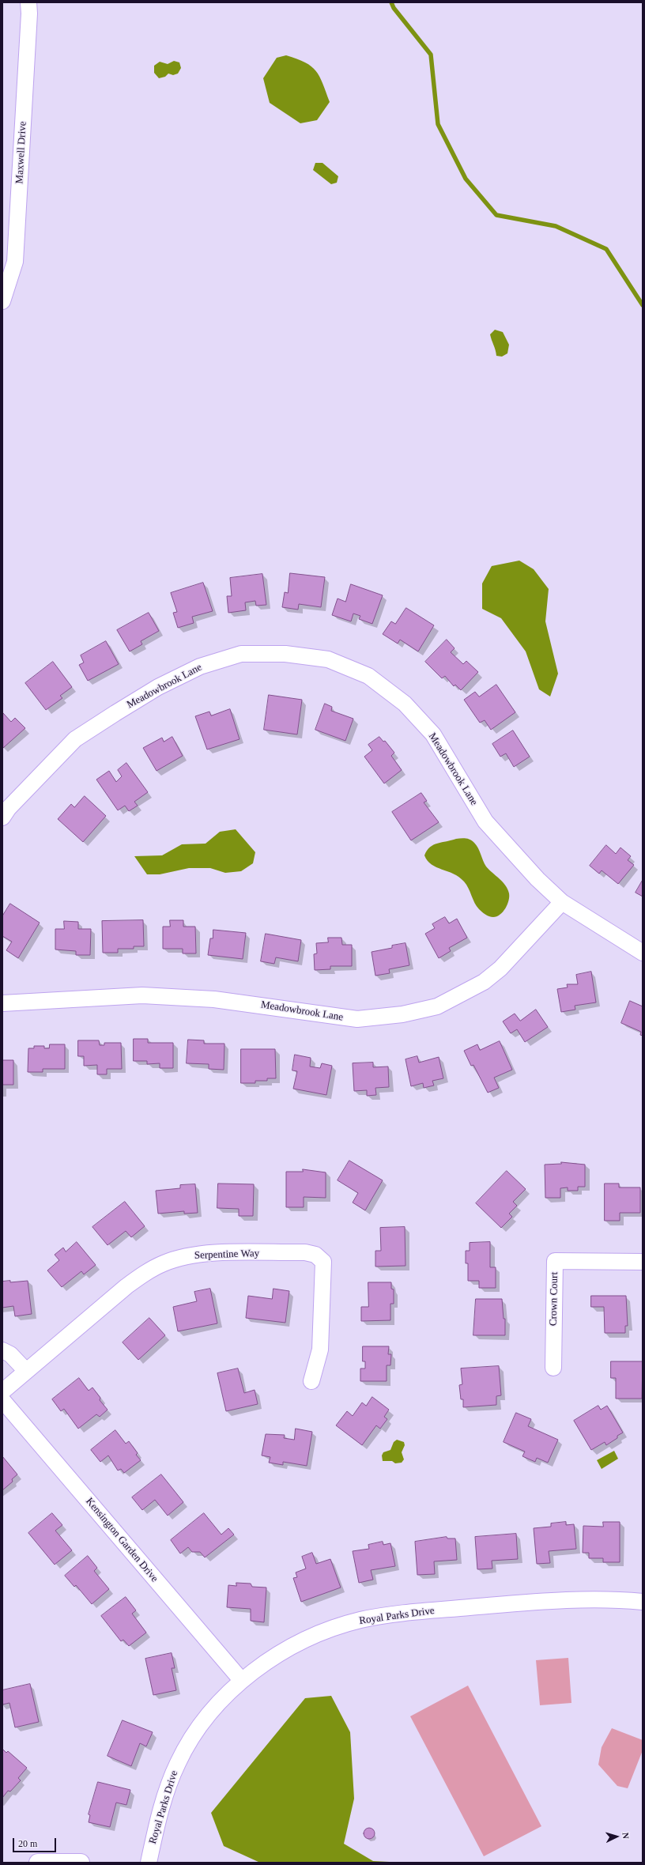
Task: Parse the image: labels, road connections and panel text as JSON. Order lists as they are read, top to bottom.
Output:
{
  "streets": {
    "street": [
      "Maxwell Drive",
      "Meadowbrook Lane",
      "Serpentine Way",
      "Crown Court",
      "Kensington Garden Drive",
      "Royal Parks Drive"
    ]
  },
  "crossings": [
    ["Kensington Garden Drive", "Royal Parks Drive"]
  ],
  "scale_bar": "20 m",
  "north": "right"
}
